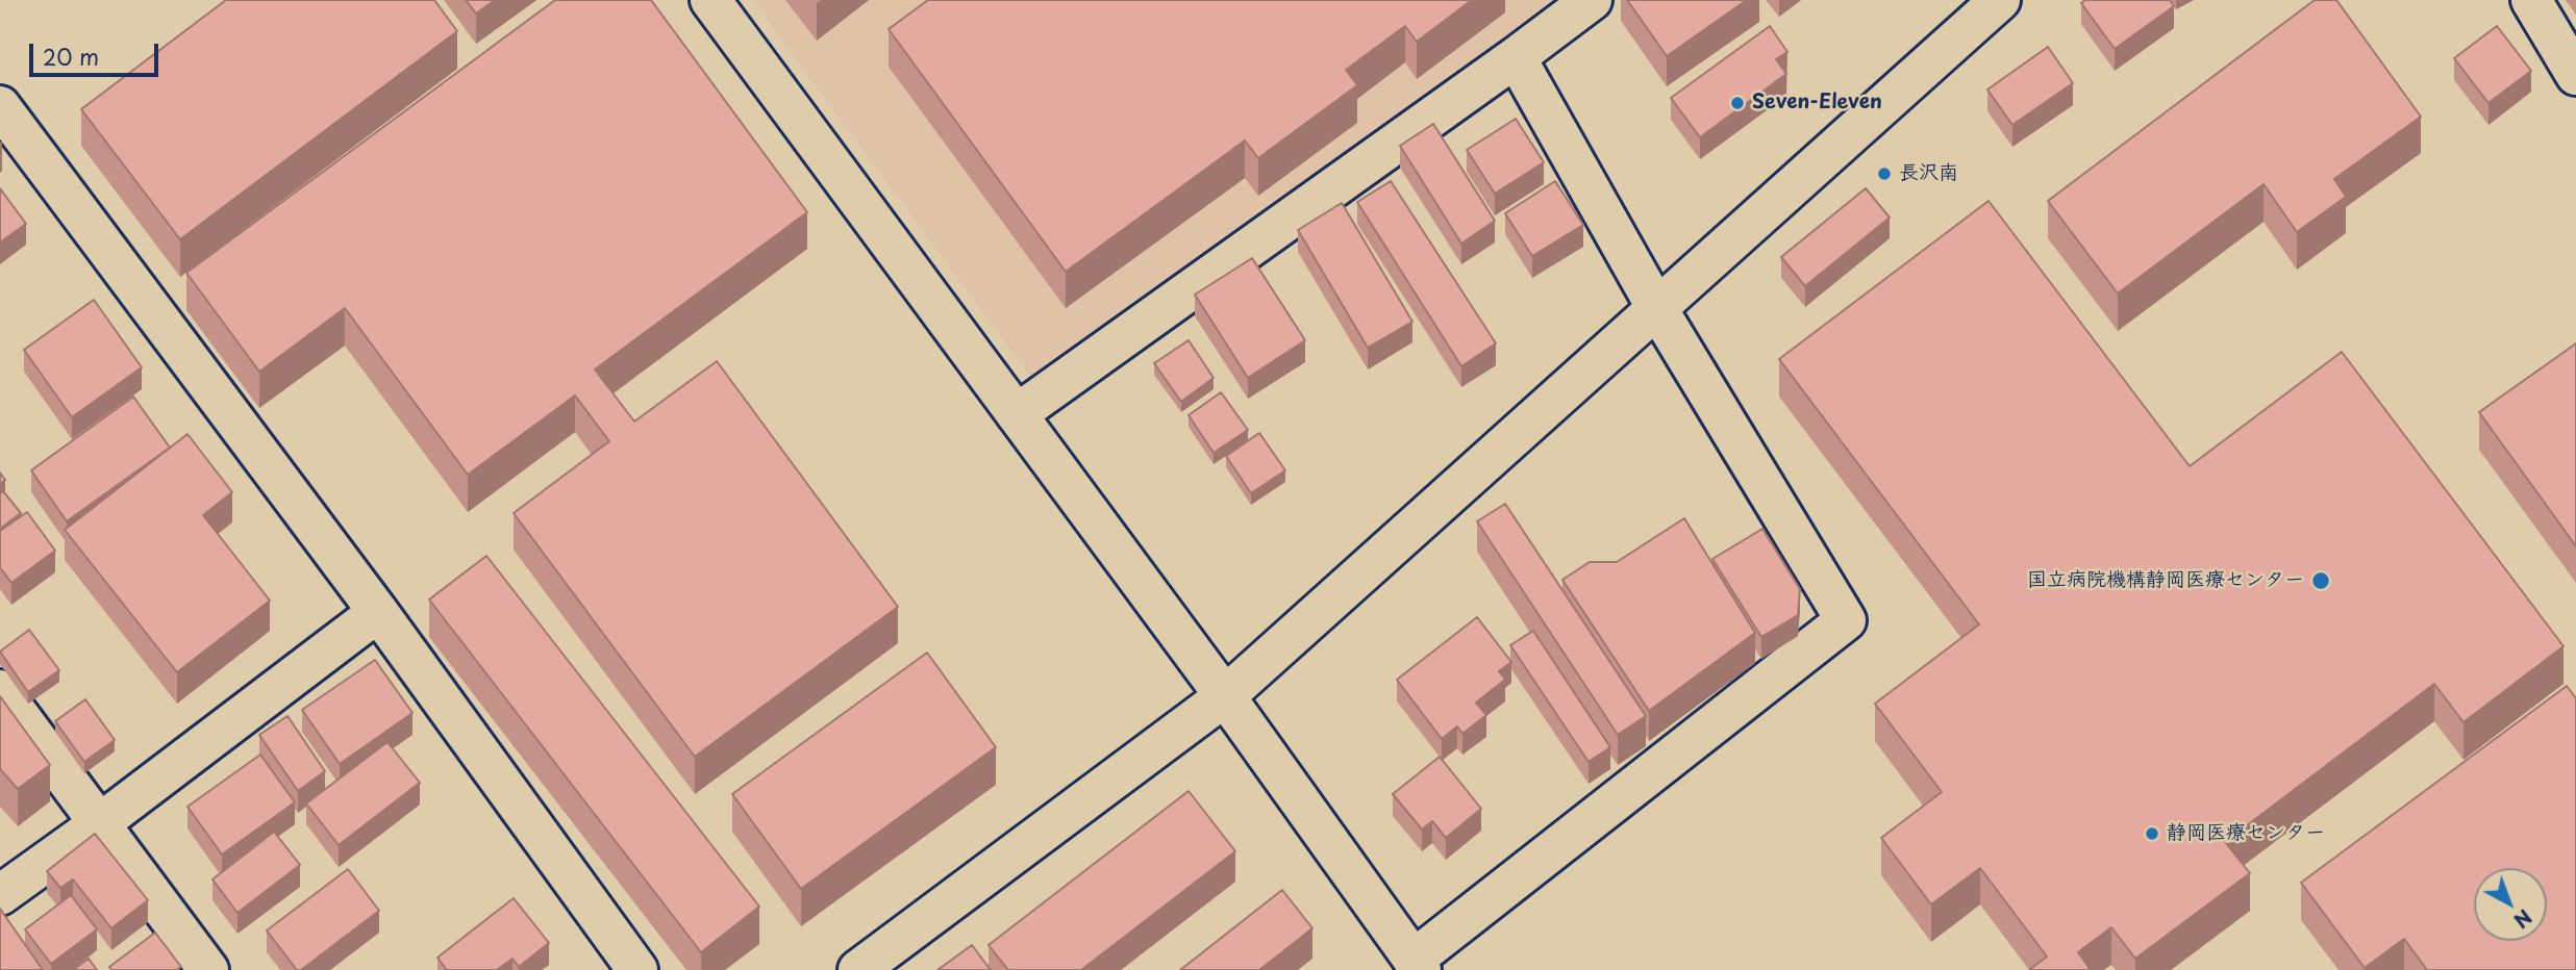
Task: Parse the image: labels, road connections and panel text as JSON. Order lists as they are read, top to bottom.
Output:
{
  "places": [
    "Seven-Eleven",
    "長沢南",
    "国立病院機構静岡医療センター",
    "静岡医療センター"
  ],
  "scale_bar": "20 m",
  "north": "bottom right"
}
